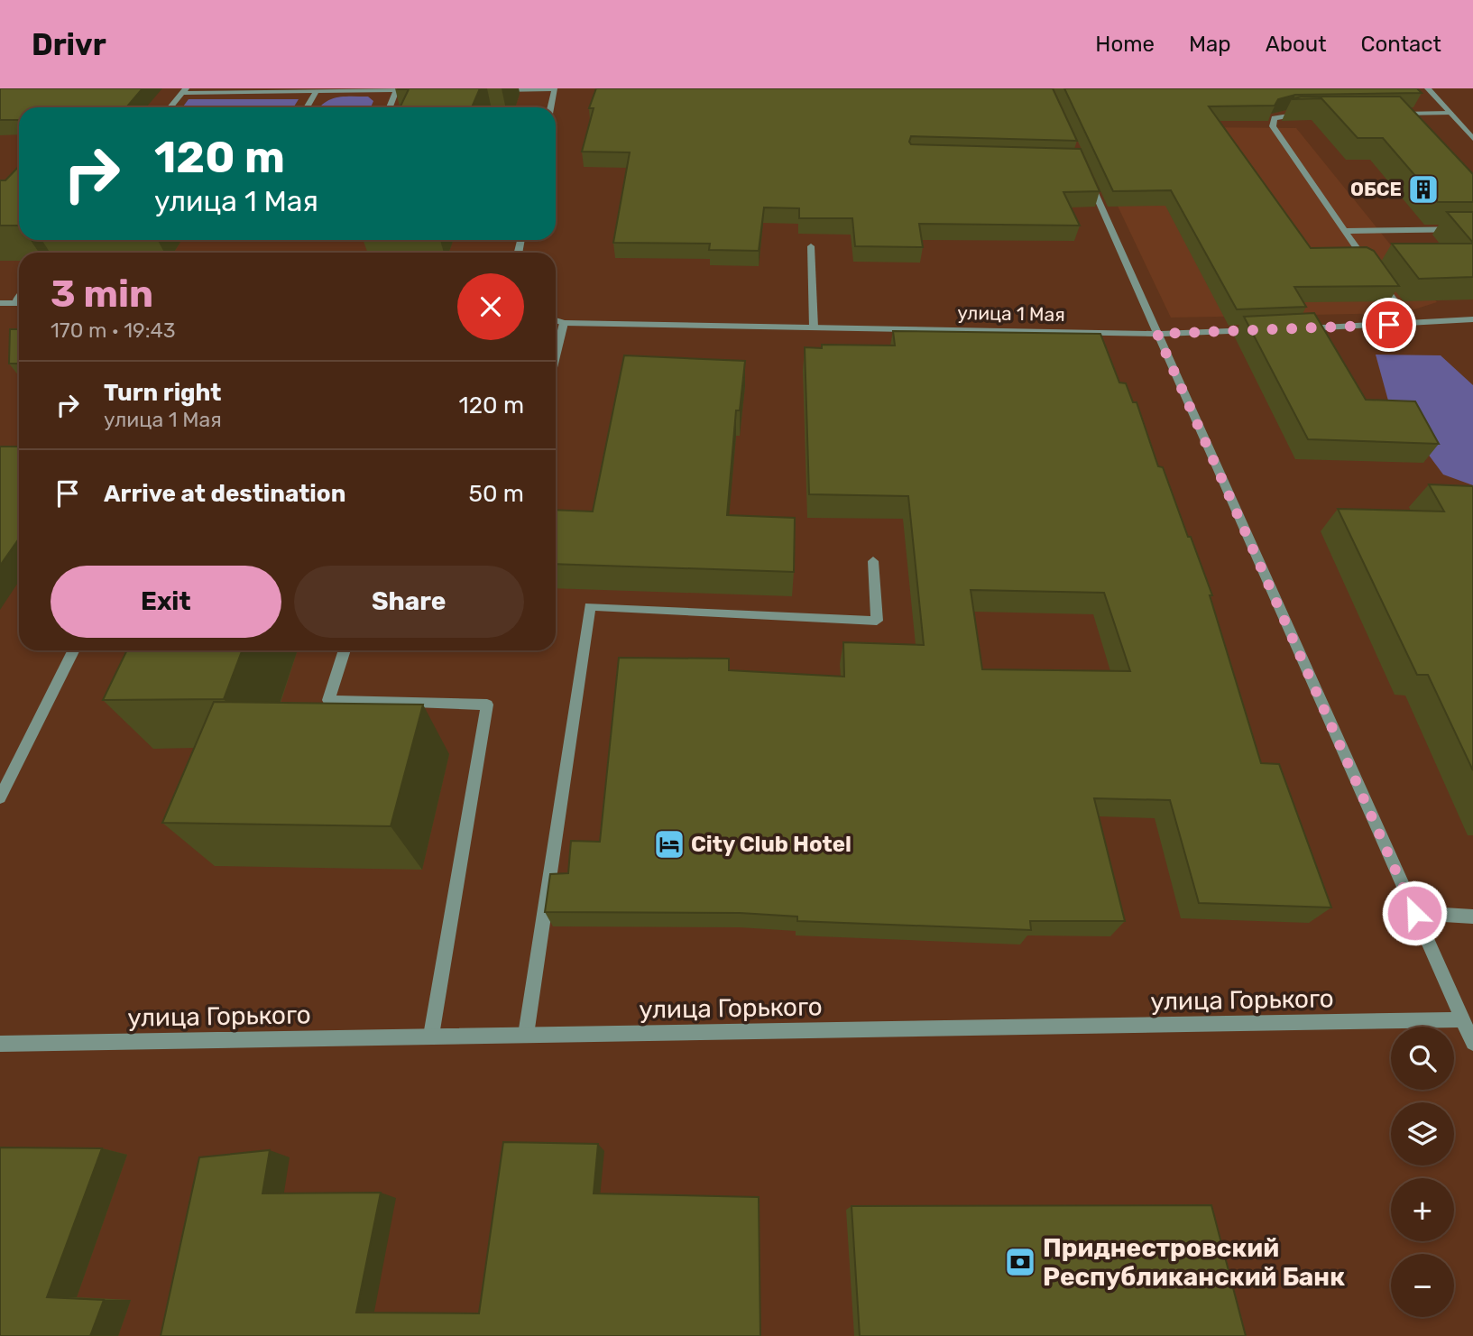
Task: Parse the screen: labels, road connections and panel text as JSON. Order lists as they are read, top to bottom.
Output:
{
  "streets": {
    "street": ["улица 1 Мая", "улица Горького"]
  },
  "places": {
    "building": ["ОБСЕ"],
    "hotel": ["City Club Hotel"],
    "bank": ["Приднестровский Республиканский Банк"]
  },
  "page": {
    "header": "Drivr",
    "nav": [
      "Home",
      "Map",
      "About",
      "Contact"
    ],
    "turn": ["120 m", "улица 1 Мая"],
    "heading": ["3 min", "170 m · 19:43"],
    "list": [
      {
        "name": "Turn right",
        "note": "улица 1 Мая",
        "value": "120 m"
      },
      {
        "name": "Arrive at destination",
        "value": "50 m"
      }
    ],
    "buttons": ["Exit", "Share"],
    "map_buttons": ["+", "−"]
  }
}
